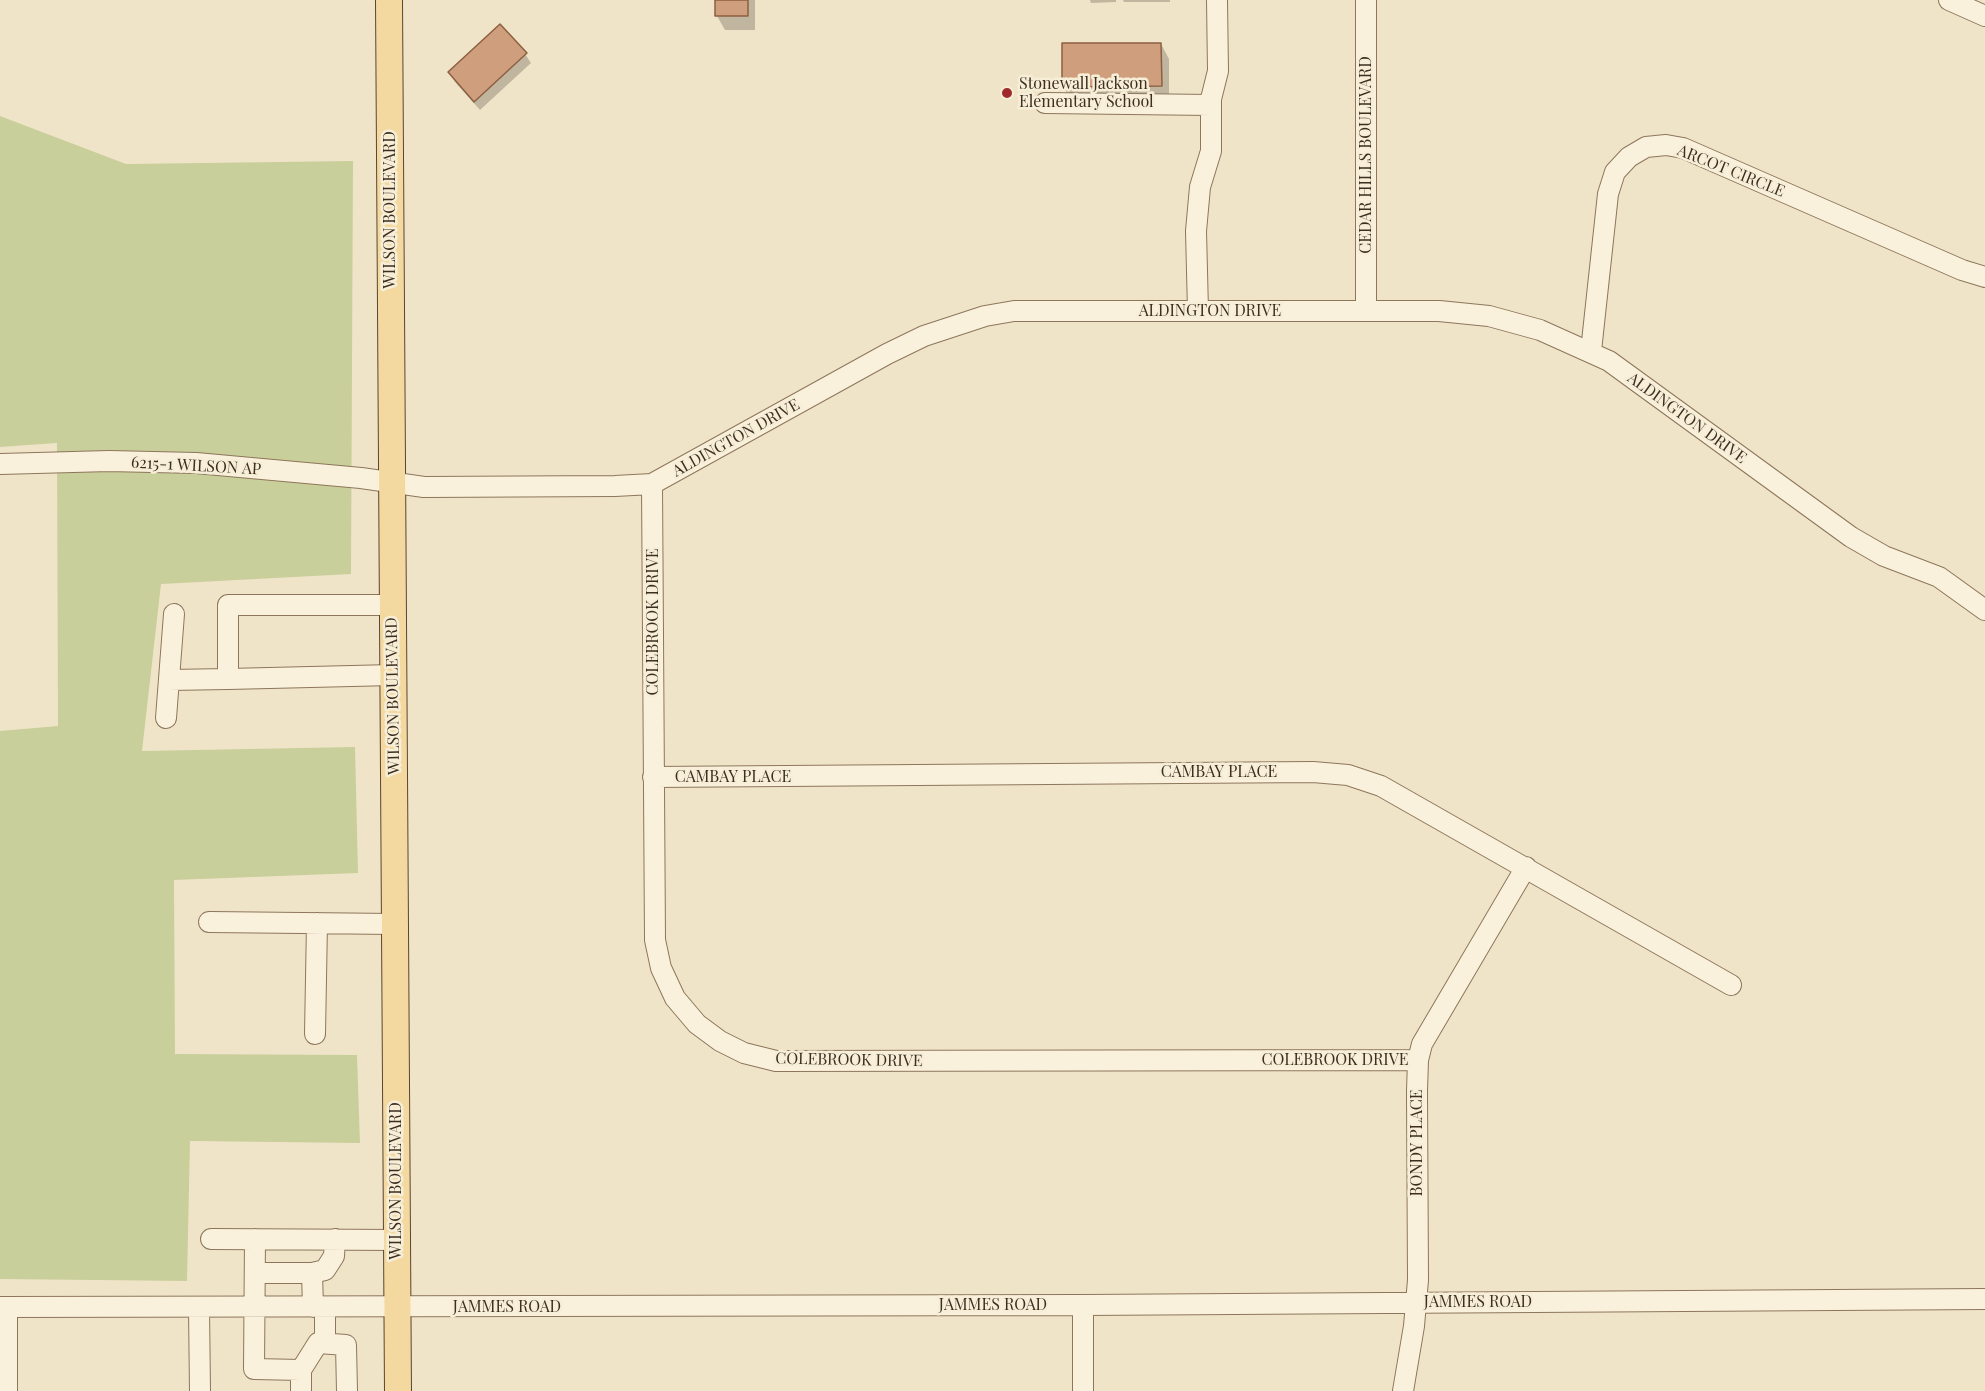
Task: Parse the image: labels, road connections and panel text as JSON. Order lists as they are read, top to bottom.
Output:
{
  "streets": {
    "main road": ["WILSON BOULEVARD"],
    "street": [
      "CEDAR HILLS BOULEVARD",
      "ARCOT CIRCLE",
      "ALDINGTON DRIVE",
      "6215-1 WILSON AP",
      "COLEBROOK DRIVE",
      "CAMBAY PLACE",
      "BONDY PLACE",
      "JAMMES ROAD"
    ]
  },
  "crossings": [
    ["CEDAR HILLS BOULEVARD", "ALDINGTON DRIVE"],
    ["ARCOT CIRCLE", "ALDINGTON DRIVE"],
    ["WILSON BOULEVARD", "ALDINGTON DRIVE"],
    ["WILSON BOULEVARD", "6215-1 WILSON AP"],
    ["WILSON BOULEVARD", "JAMMES ROAD"],
    ["ALDINGTON DRIVE", "6215-1 WILSON AP"],
    ["ALDINGTON DRIVE", "COLEBROOK DRIVE"],
    ["COLEBROOK DRIVE", "CAMBAY PLACE"],
    ["COLEBROOK DRIVE", "BONDY PLACE"],
    ["CAMBAY PLACE", "BONDY PLACE"],
    ["BONDY PLACE", "JAMMES ROAD"]
  ],
  "places": ["Stonewall Jackson Elementary School"]
}
